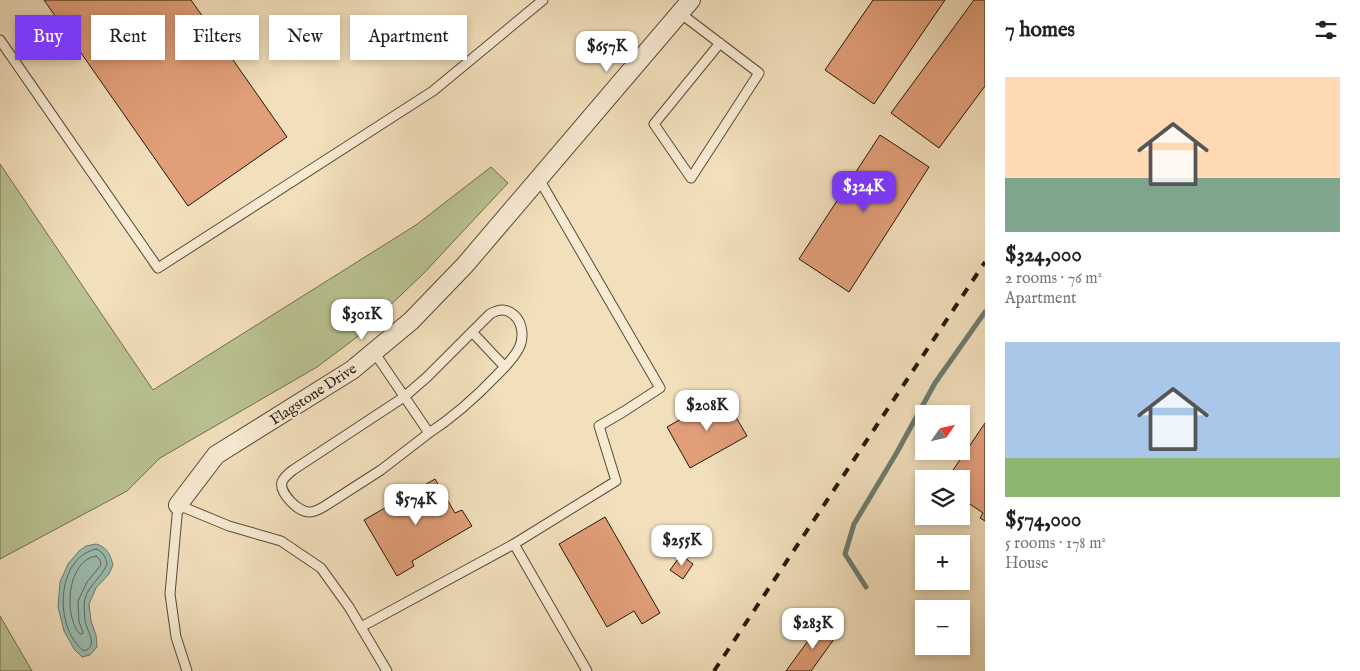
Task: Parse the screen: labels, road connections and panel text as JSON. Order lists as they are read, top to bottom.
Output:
{
  "streets": {
    "street": ["Flagstone Drive"]
  },
  "north": "top right",
  "page": {
    "heading": "7 homes",
    "chip": [
      "Buy",
      "Rent",
      "Filters",
      "New",
      "Apartment"
    ],
    "price": [
      "$657K",
      "$324K",
      "$301K",
      "$208K",
      "$574K",
      "$255K",
      "$283K"
    ],
    "list": [
      {
        "name": "$324,000",
        "note": "2 rooms · 76 m² · Apartment"
      },
      {
        "name": "$574,000",
        "note": "5 rooms · 178 m² · House"
      }
    ],
    "map_buttons": ["+", "−"]
  }
}
